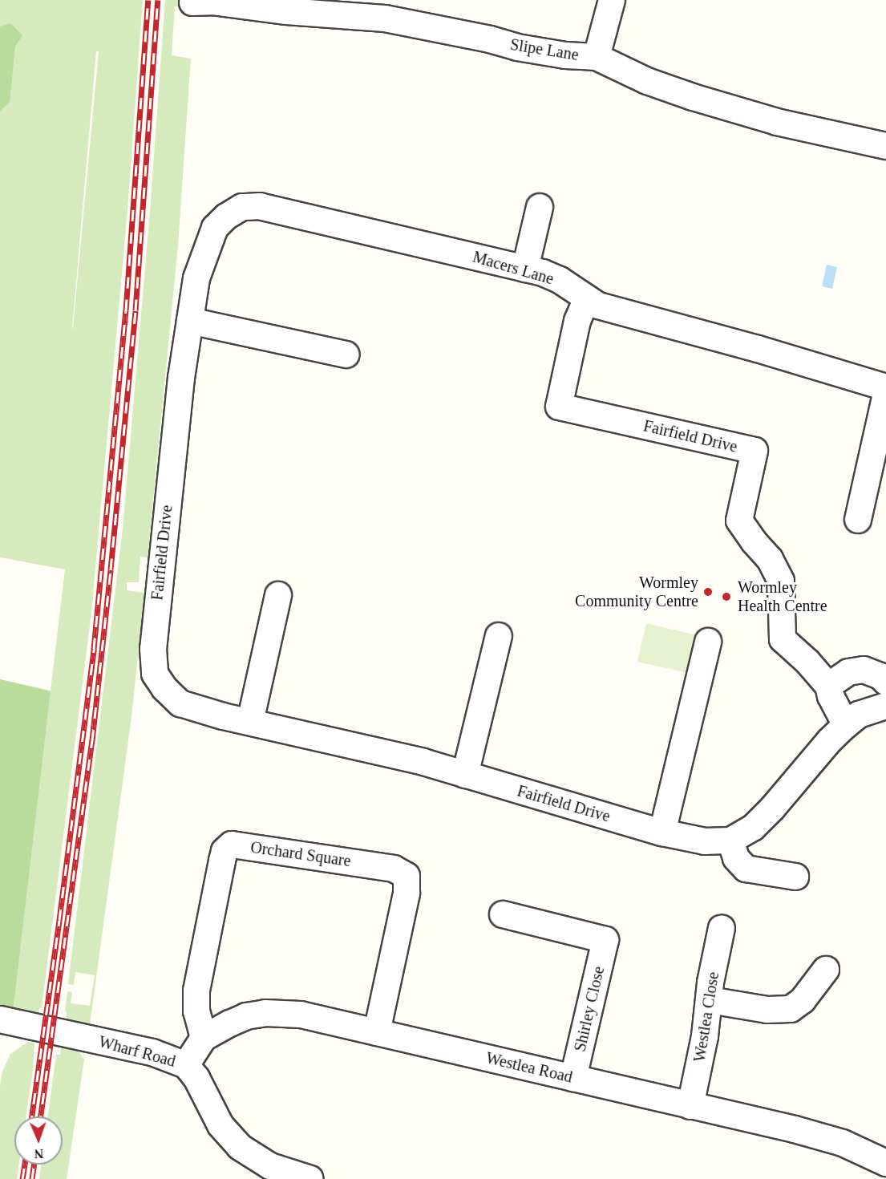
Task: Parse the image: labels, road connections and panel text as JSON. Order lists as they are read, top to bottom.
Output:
{
  "streets": {
    "street": [
      "Slipe Lane",
      "Macers Lane",
      "Fairfield Drive",
      "Orchard Square",
      "Shirley Close",
      "Westlea Close",
      "Wharf Road",
      "Westlea Road"
    ]
  },
  "crossings": [
    ["Macers Lane", "Fairfield Drive"],
    ["Orchard Square", "Westlea Road"],
    ["Shirley Close", "Westlea Road"],
    ["Westlea Close", "Westlea Road"]
  ],
  "places": ["Wormley Community Centre", "Wormley Health Centre"],
  "north": "bottom"
}
